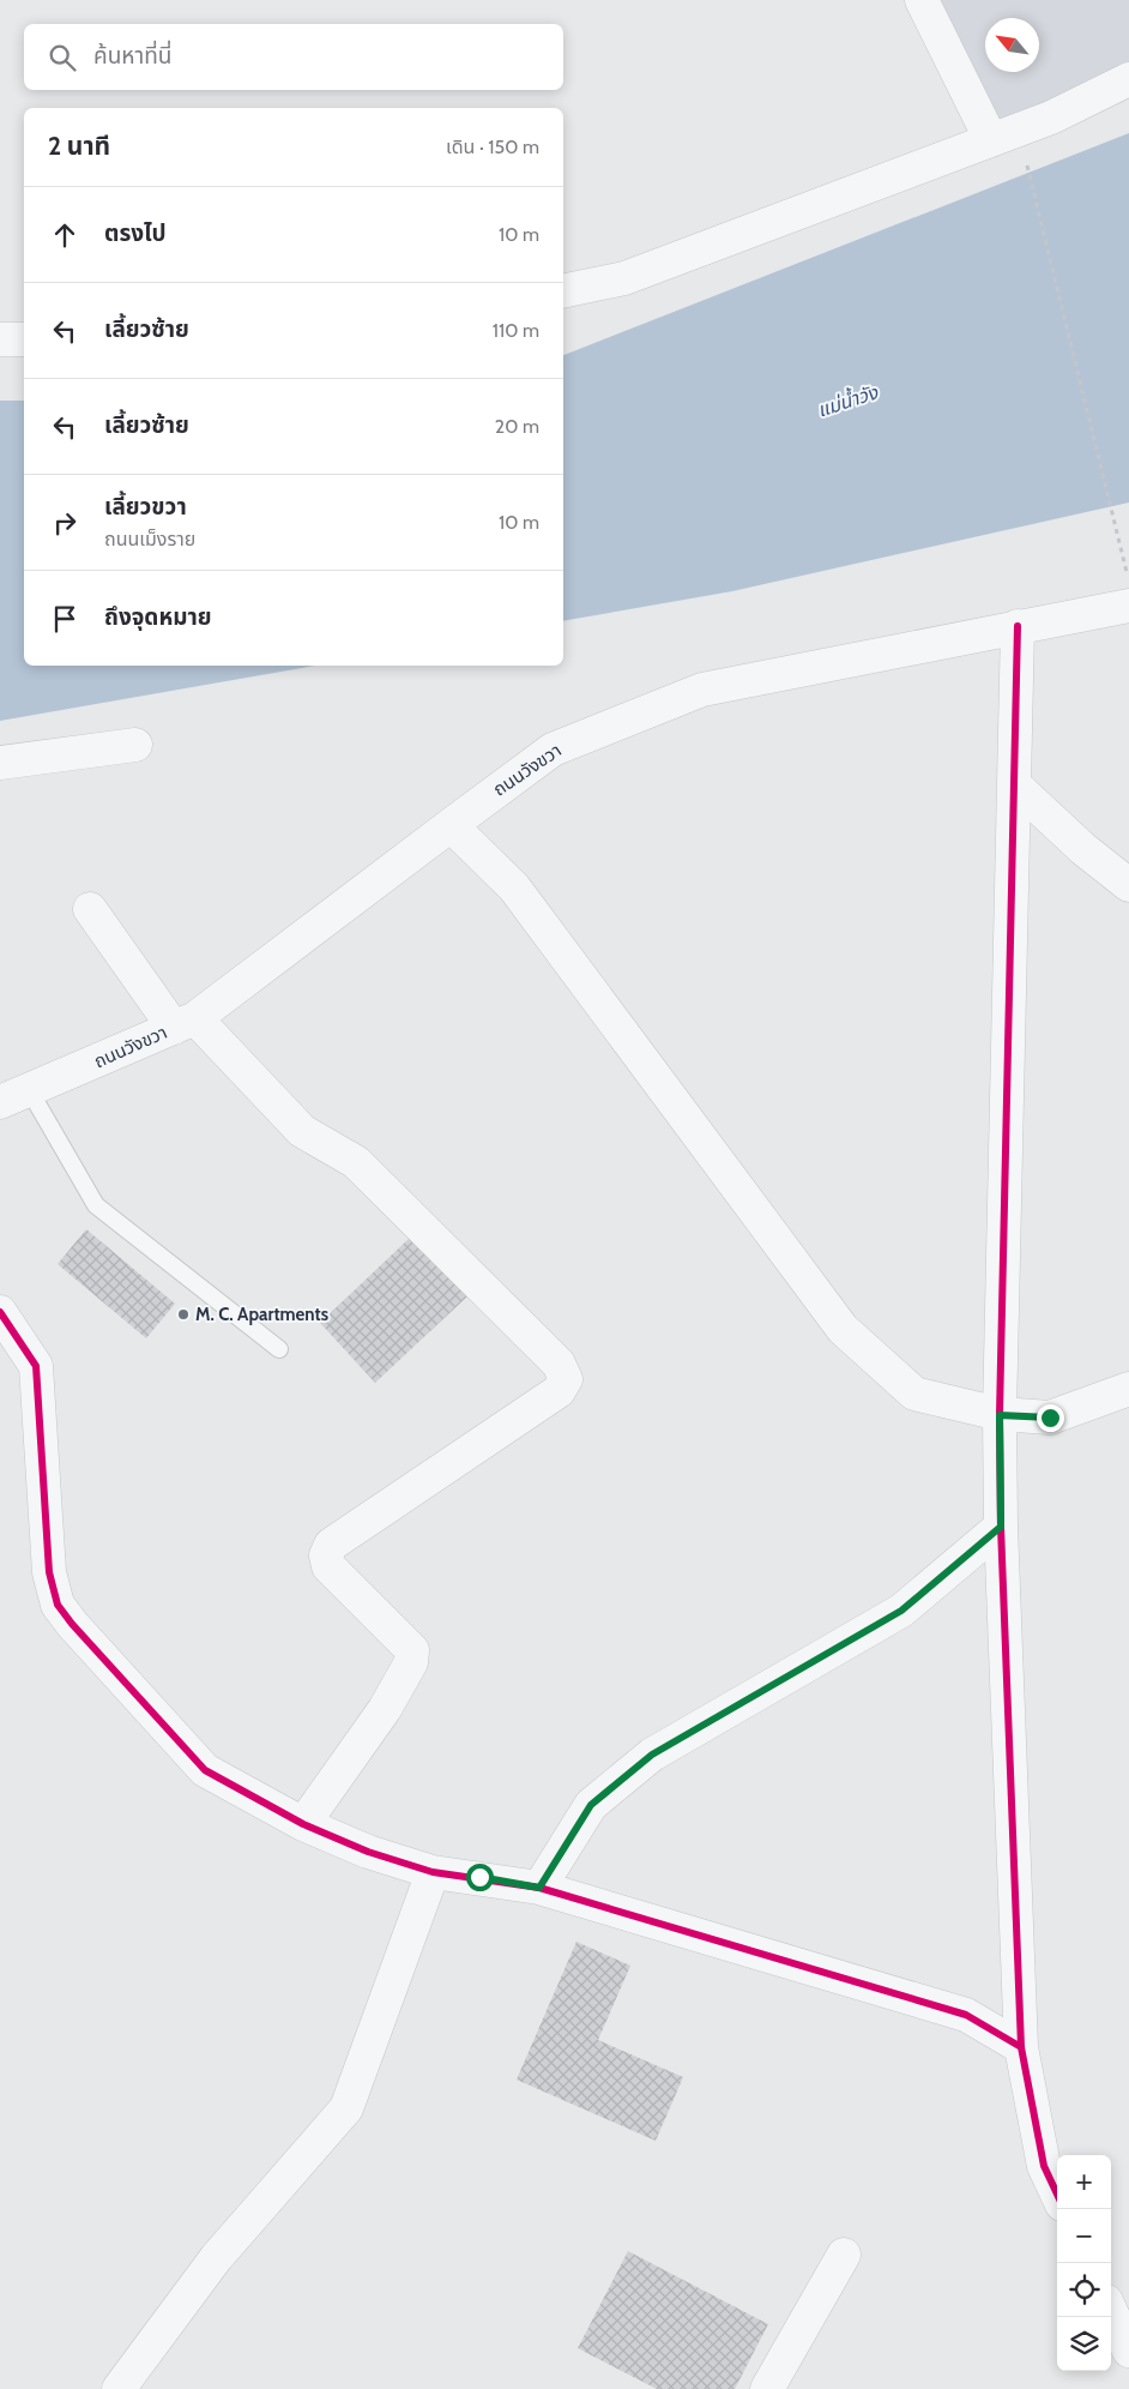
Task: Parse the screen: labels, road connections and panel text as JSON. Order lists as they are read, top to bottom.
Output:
{
  "streets": {
    "street": ["ถนนวังขวา"]
  },
  "water": ["แม่น้ำวัง"],
  "places": ["M. C. Apartments"],
  "north": "top left",
  "page": {
    "search": "ค้นหาที่นี่",
    "heading": ["2 นาที", "เดิน · 150 m"],
    "list": [
      ["ตรงไป", "10 m"],
      ["เลี้ยวซ้าย", "110 m"],
      ["เลี้ยวซ้าย", "20 m"],
      ["เลี้ยวขวา", "ถนนเม็งราย", "10 m"],
      "ถึงจุดหมาย"
    ],
    "map_buttons": ["+", "−"]
  }
}
